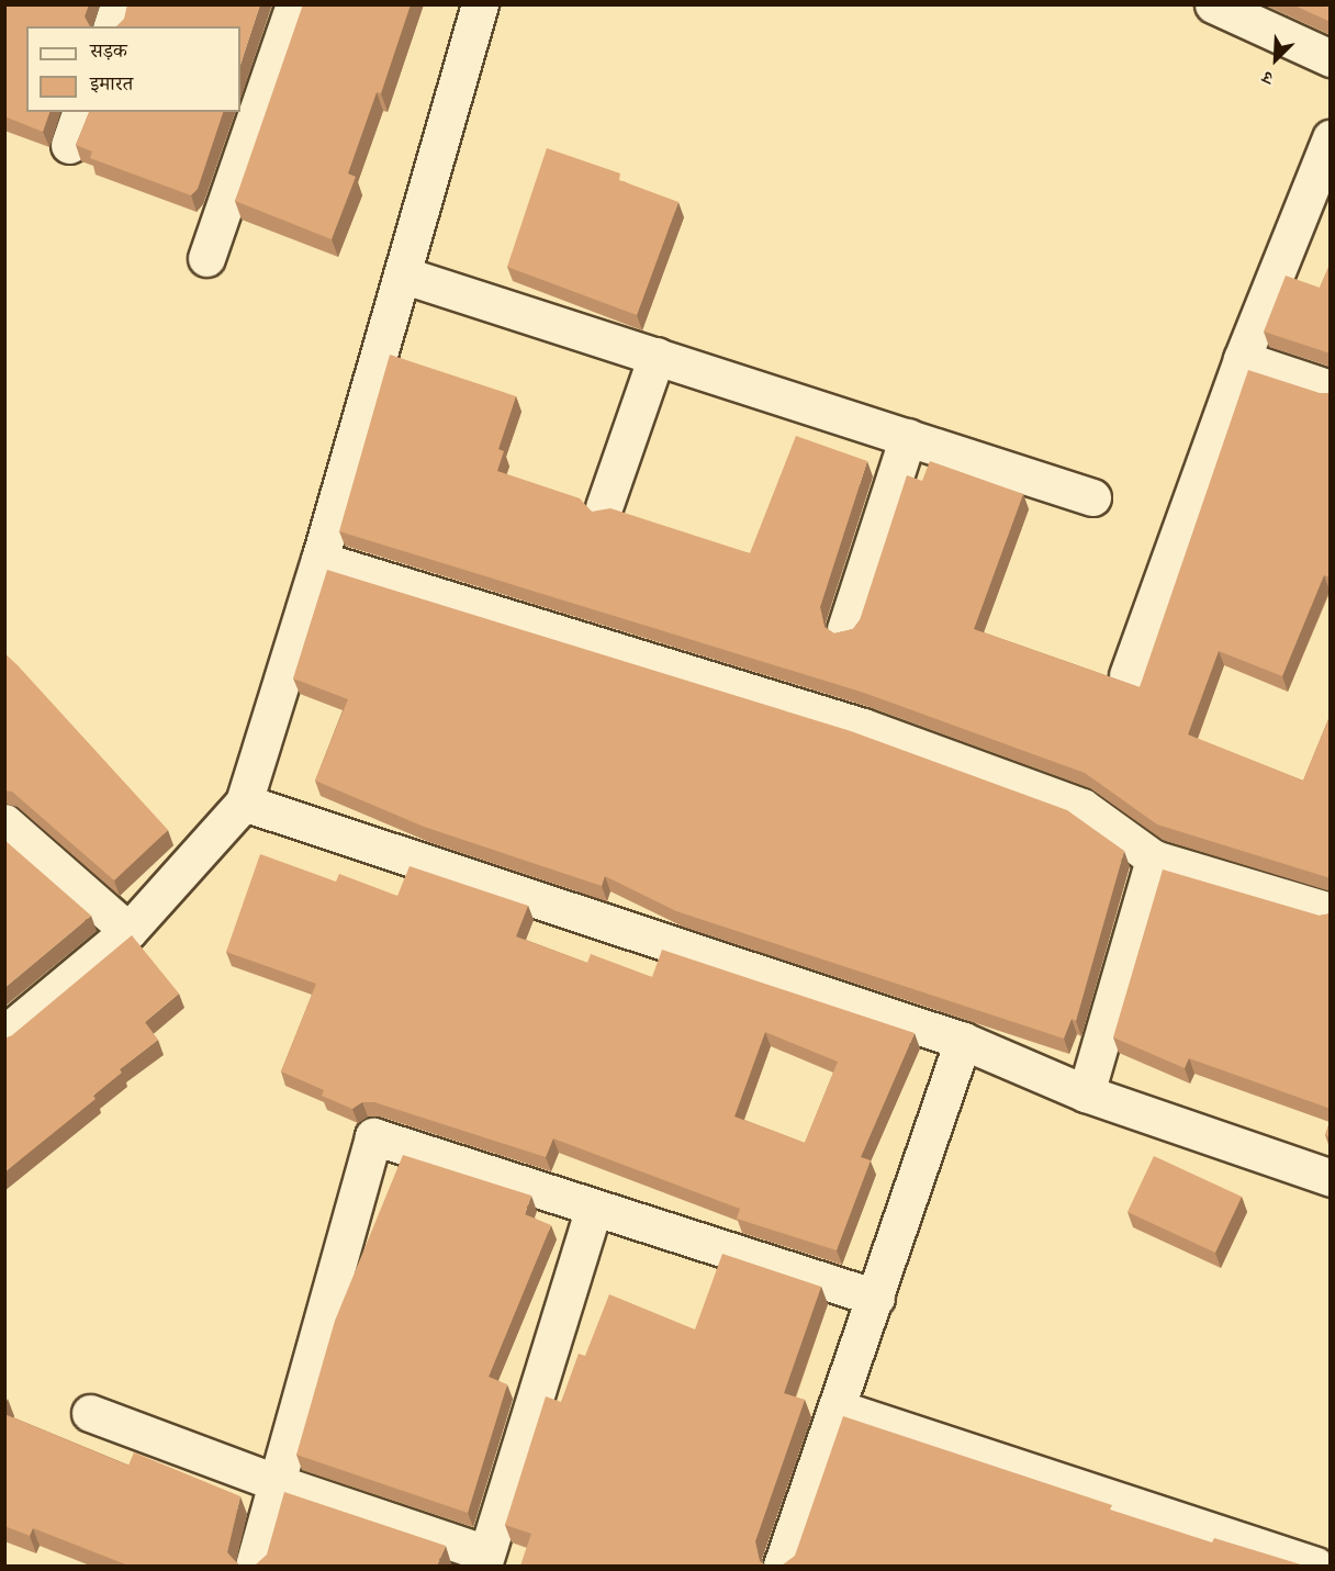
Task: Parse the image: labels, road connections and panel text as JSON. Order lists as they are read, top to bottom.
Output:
{
  "legend": ["सड़क", "इमारत"],
  "north": "bottom left"
}
